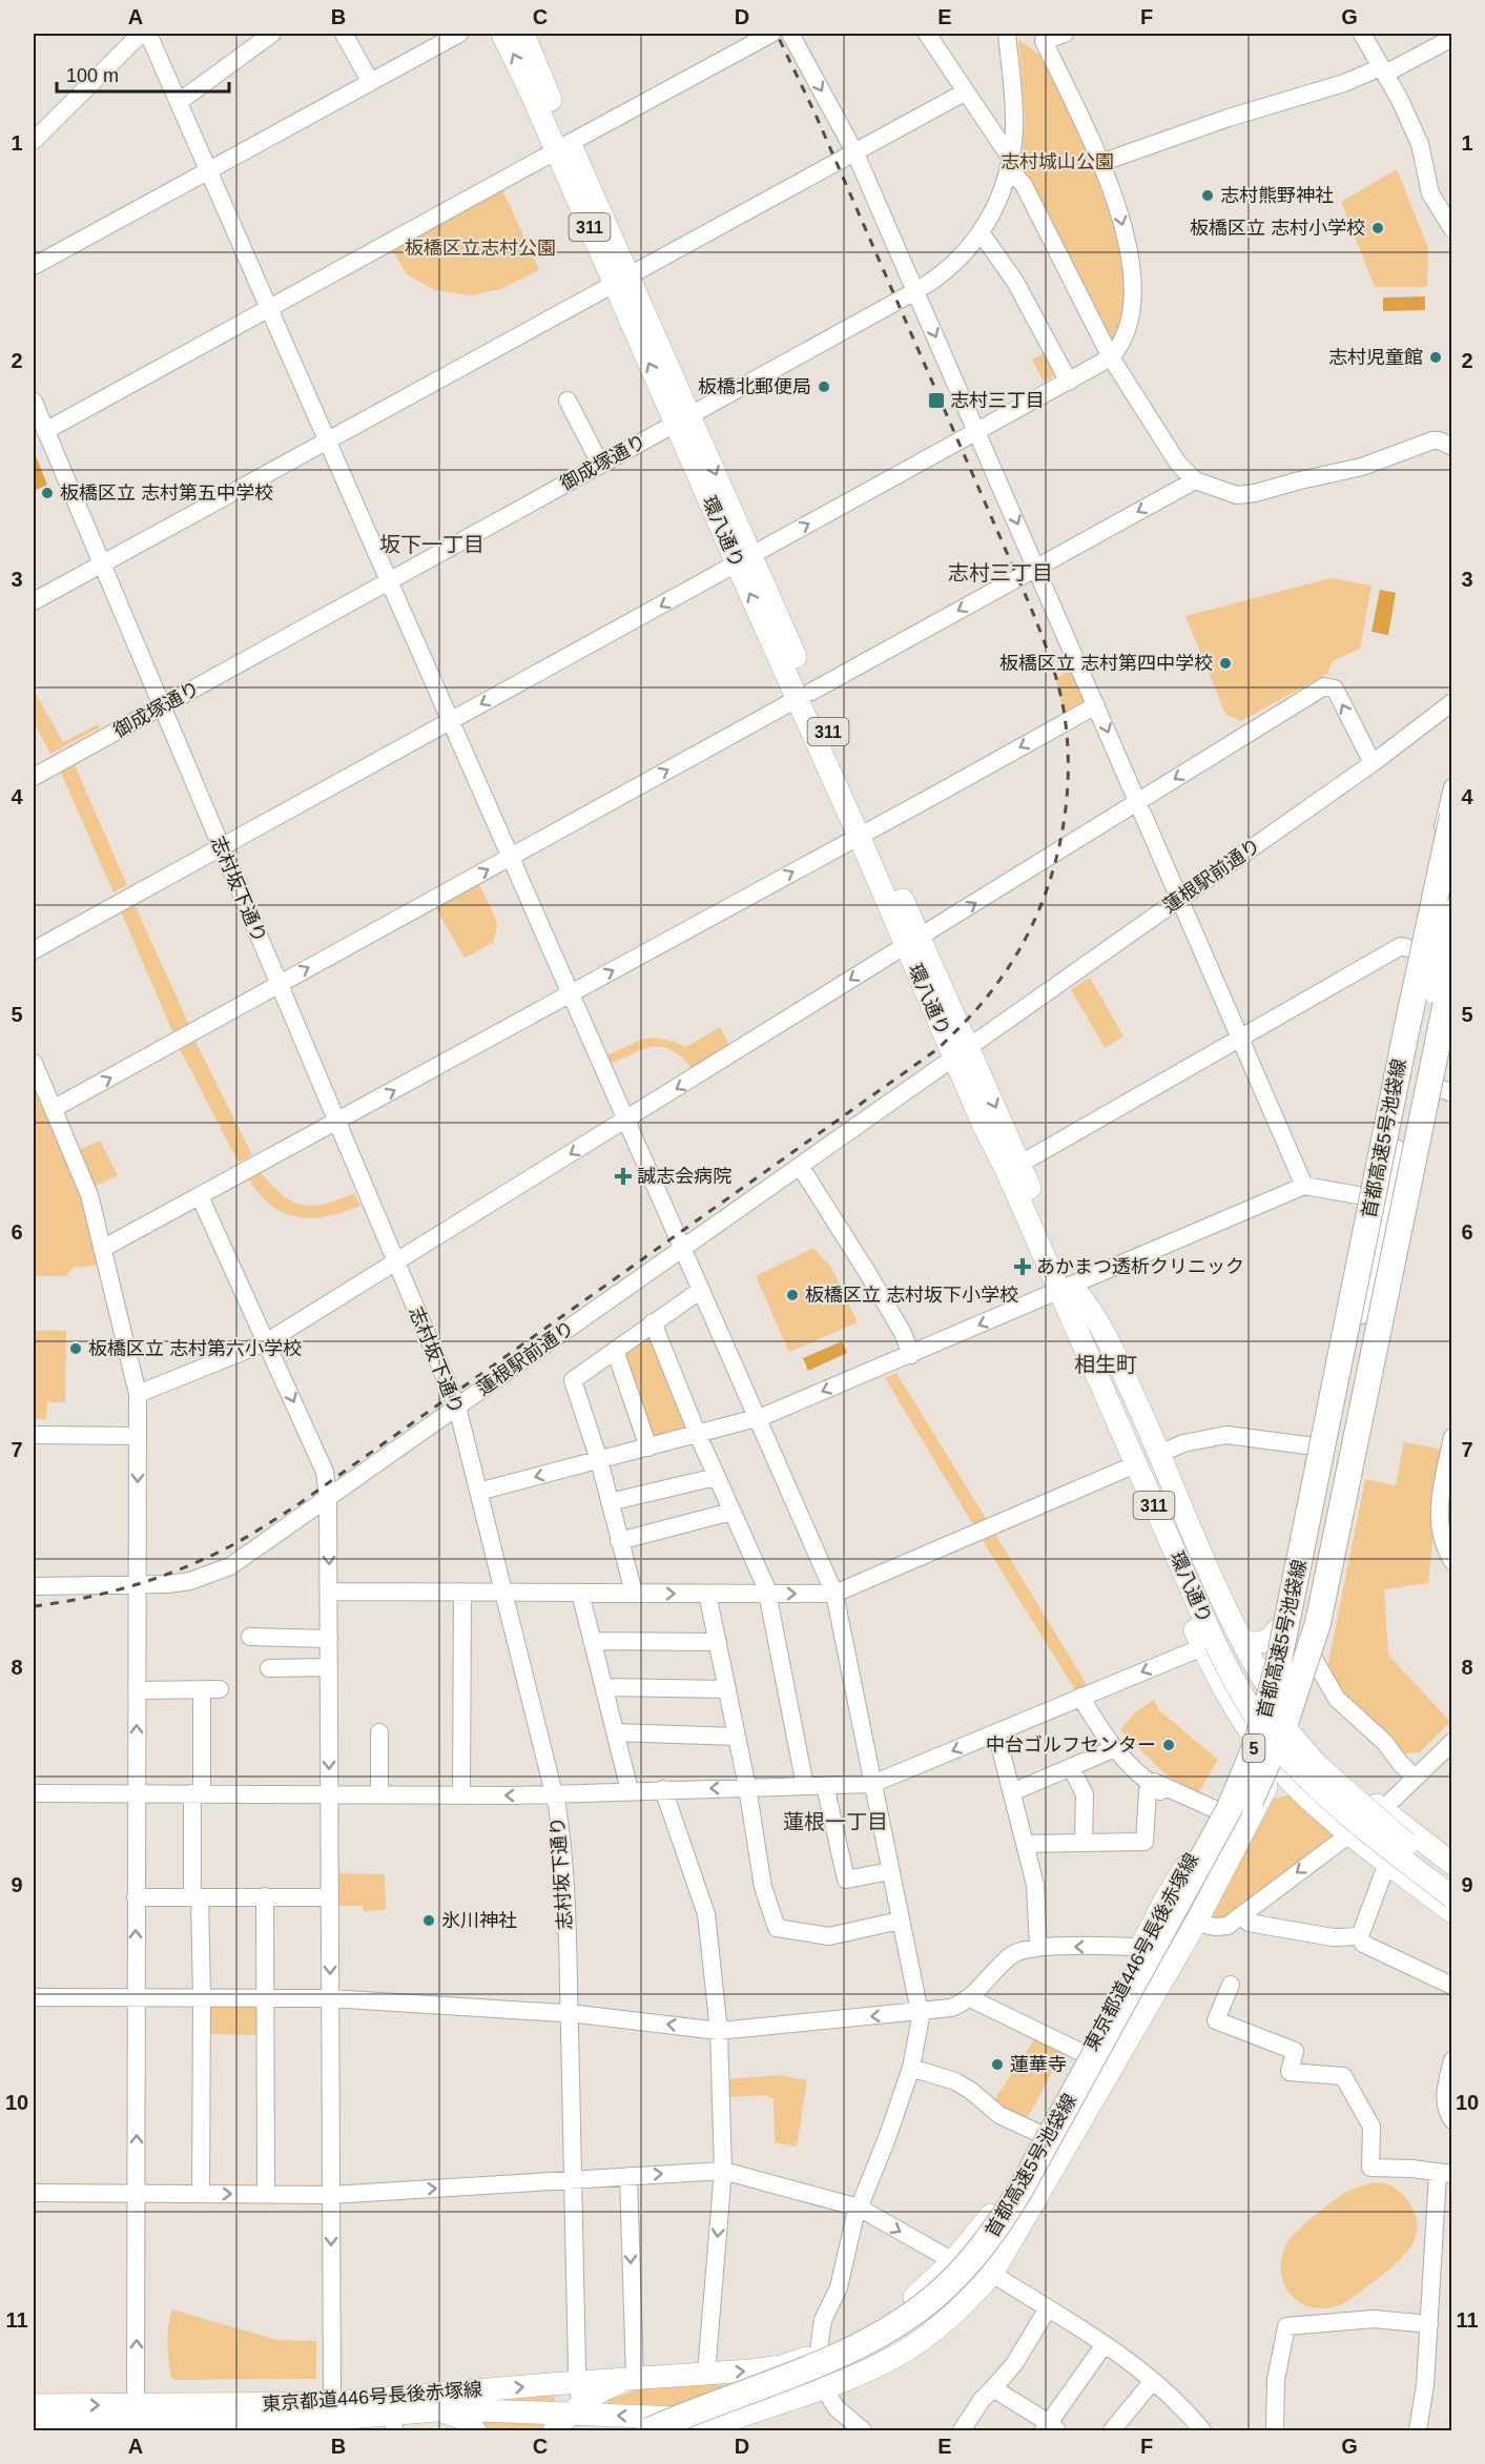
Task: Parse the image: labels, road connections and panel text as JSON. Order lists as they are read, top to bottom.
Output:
{
  "streets": {
    "highway": ["首都高速5号池袋線", "5"],
    "main road": ["311", "環八通り", "東京都道446号長後赤塚線"],
    "street": ["御成塚通り", "蓮根駅前通り", "志村坂下通り"]
  },
  "crossings": [
    ["御成塚通り", "環八通り"],
    ["御成塚通り", "志村坂下通り"],
    ["環八通り", "蓮根駅前通り"],
    ["蓮根駅前通り", "志村坂下通り"],
    ["志村坂下通り", "東京都道446号長後赤塚線"]
  ],
  "districts": [
    "坂下一丁目",
    "志村三丁目",
    "相生町",
    "蓮根一丁目"
  ],
  "parks": ["志村城山公園", "板橋区立志村公園"],
  "places": {
    "other": [
      "志村熊野神社",
      "板橋区立 志村小学校",
      "志村児童館",
      "板橋北郵便局",
      "板橋区立 志村第五中学校",
      "板橋区立 志村第四中学校",
      "板橋区立 志村坂下小学校",
      "板橋区立 志村第六小学校",
      "中台ゴルフセンター",
      "氷川神社",
      "蓮華寺"
    ],
    "transit": ["志村三丁目"],
    "health": ["誠志会病院", "あかまつ透析クリニック"]
  },
  "scale_bar": "100 m",
  "grid": {
    "columns": [
      "A",
      "B",
      "C",
      "D",
      "E",
      "F",
      "G"
    ],
    "rows": [
      "1",
      "2",
      "3",
      "4",
      "5",
      "6",
      "7",
      "8",
      "9",
      "10",
      "11"
    ]
  }
}
